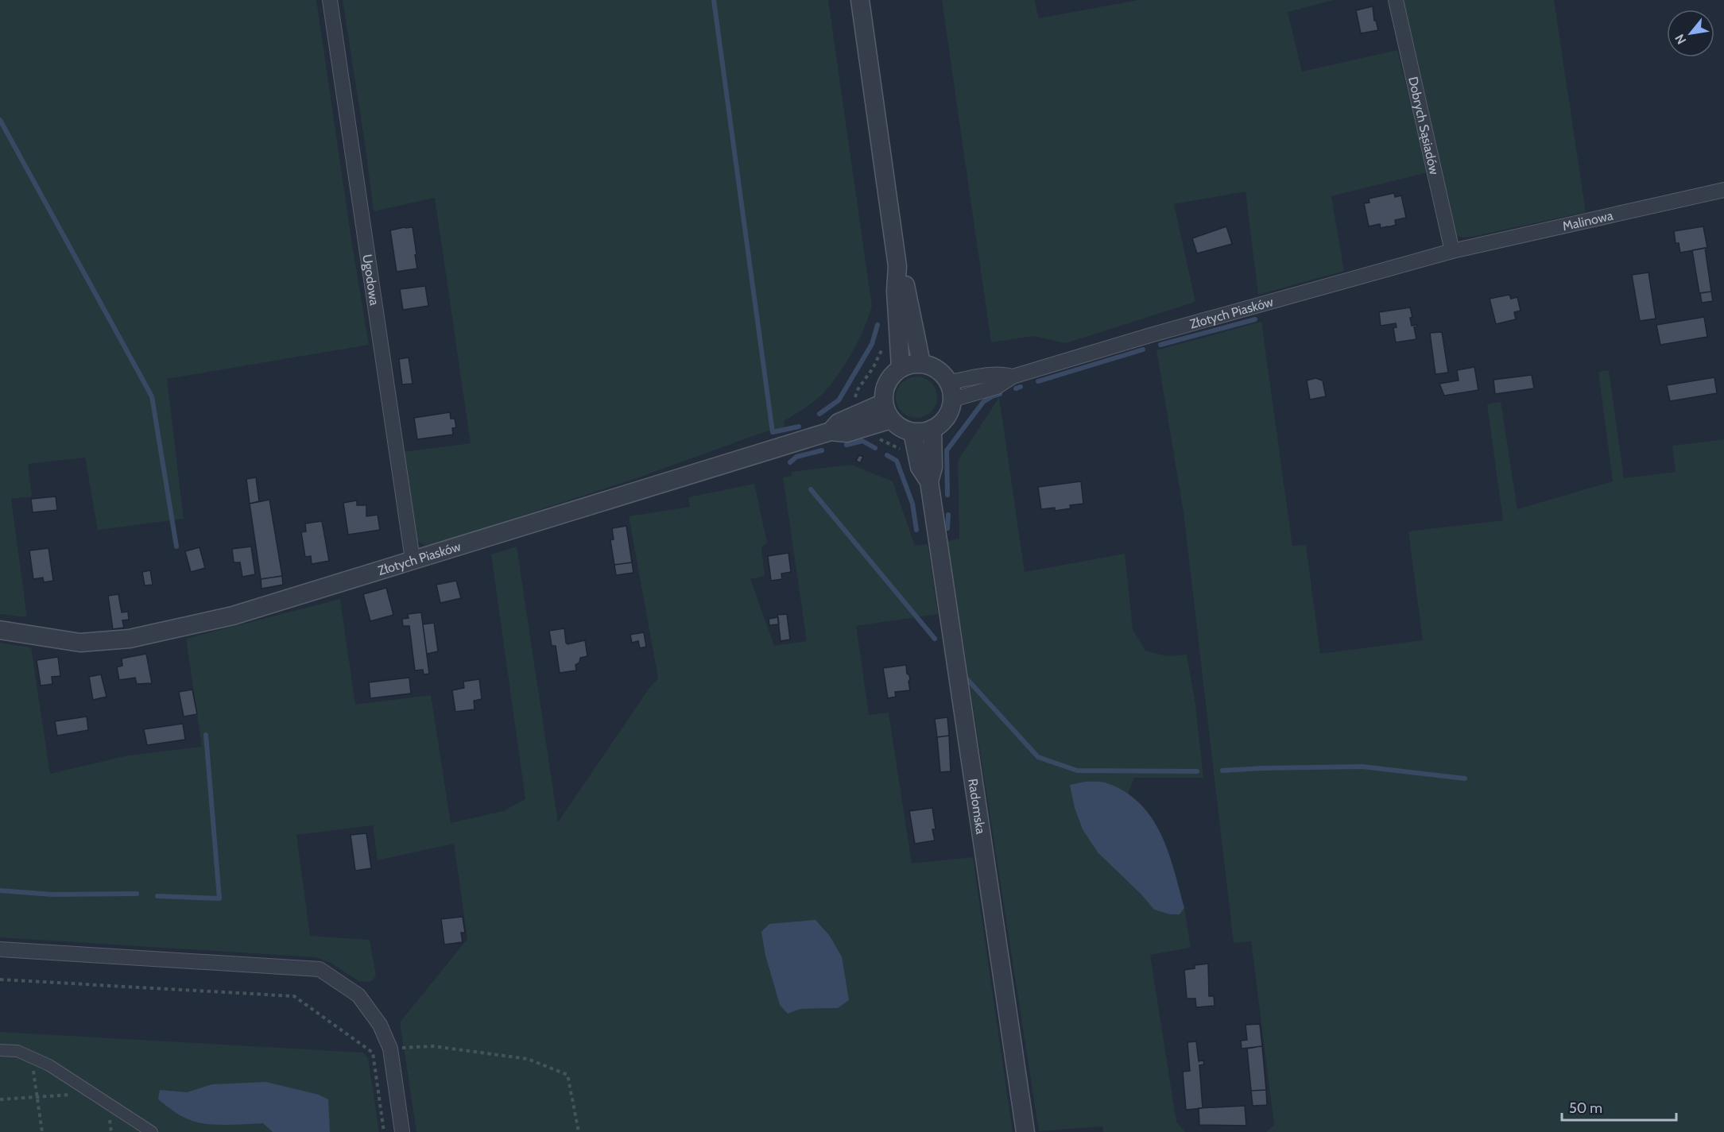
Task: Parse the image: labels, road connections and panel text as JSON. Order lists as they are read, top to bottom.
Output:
{
  "streets": {
    "street": [
      "Dobrych Sąsiadów",
      "Malinowa",
      "Ugodowa",
      "Złotych Piasków",
      "Radomska"
    ]
  },
  "crossings": [
    ["Dobrych Sąsiadów", "Malinowa"],
    ["Dobrych Sąsiadów", "Złotych Piasków"],
    ["Malinowa", "Złotych Piasków"],
    ["Ugodowa", "Złotych Piasków"],
    ["Złotych Piasków", "Radomska"]
  ],
  "scale_bar": "50 m",
  "north": "bottom left"
}
